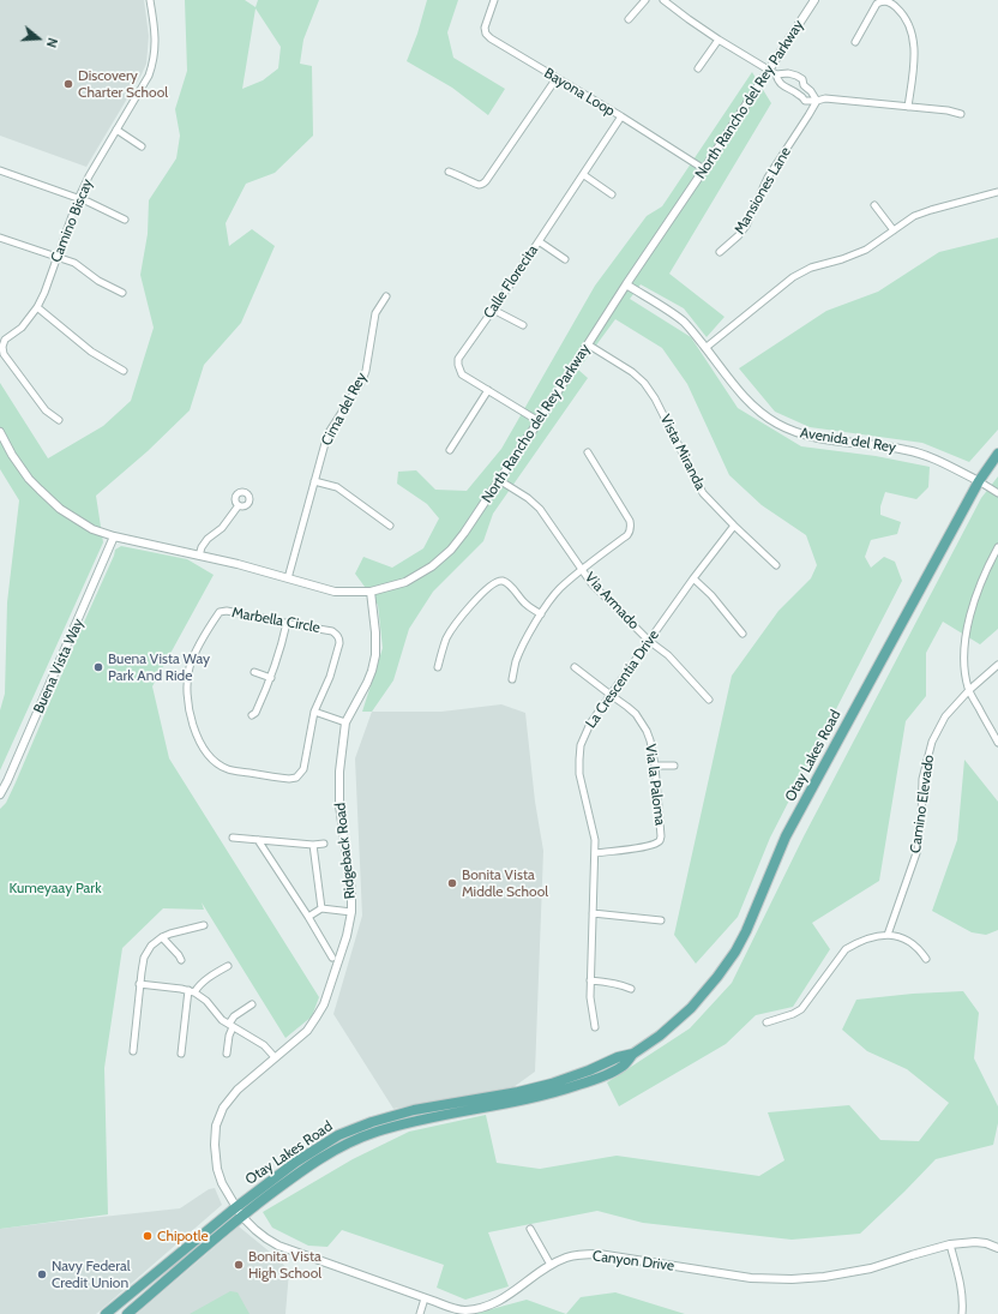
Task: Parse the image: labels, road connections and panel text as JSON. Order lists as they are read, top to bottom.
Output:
{
  "streets": {
    "main road": ["Otay Lakes Road"],
    "street": [
      "Bayona Loop",
      "North Rancho del Rey Parkway",
      "Mansiones Lane",
      "Camino Biscay",
      "Calle Florecita",
      "Cima del Rey",
      "Avenida del Rey",
      "Vista Miranda",
      "Via Armado",
      "Marbella Circle",
      "Buena Vista Way",
      "La Crescentia Drive",
      "Via la Paloma",
      "Camino Elevado",
      "Ridgeback Road",
      "Canyon Drive"
    ]
  },
  "crossings": [
    ["Bayona Loop", "North Rancho del Rey Parkway"],
    ["Bayona Loop", "Calle Florecita"],
    ["North Rancho del Rey Parkway", "Calle Florecita"],
    ["North Rancho del Rey Parkway", "Cima del Rey"],
    ["North Rancho del Rey Parkway", "Avenida del Rey"],
    ["North Rancho del Rey Parkway", "Vista Miranda"],
    ["North Rancho del Rey Parkway", "Via Armado"],
    ["North Rancho del Rey Parkway", "Buena Vista Way"],
    ["North Rancho del Rey Parkway", "Ridgeback Road"],
    ["Avenida del Rey", "Otay Lakes Road"],
    ["Vista Miranda", "La Crescentia Drive"],
    ["Via Armado", "La Crescentia Drive"],
    ["La Crescentia Drive", "Via la Paloma"],
    ["Otay Lakes Road", "Ridgeback Road"],
    ["Otay Lakes Road", "Canyon Drive"],
    ["Ridgeback Road", "Canyon Drive"]
  ],
  "parks": ["Kumeyaay Park"],
  "places": [
    "Discovery Charter School",
    "Buena Vista Way Park And Ride",
    "Bonita Vista Middle School",
    "Chipotle",
    "Bonita Vista High School",
    "Navy Federal Credit Union"
  ],
  "north": "right"
}
